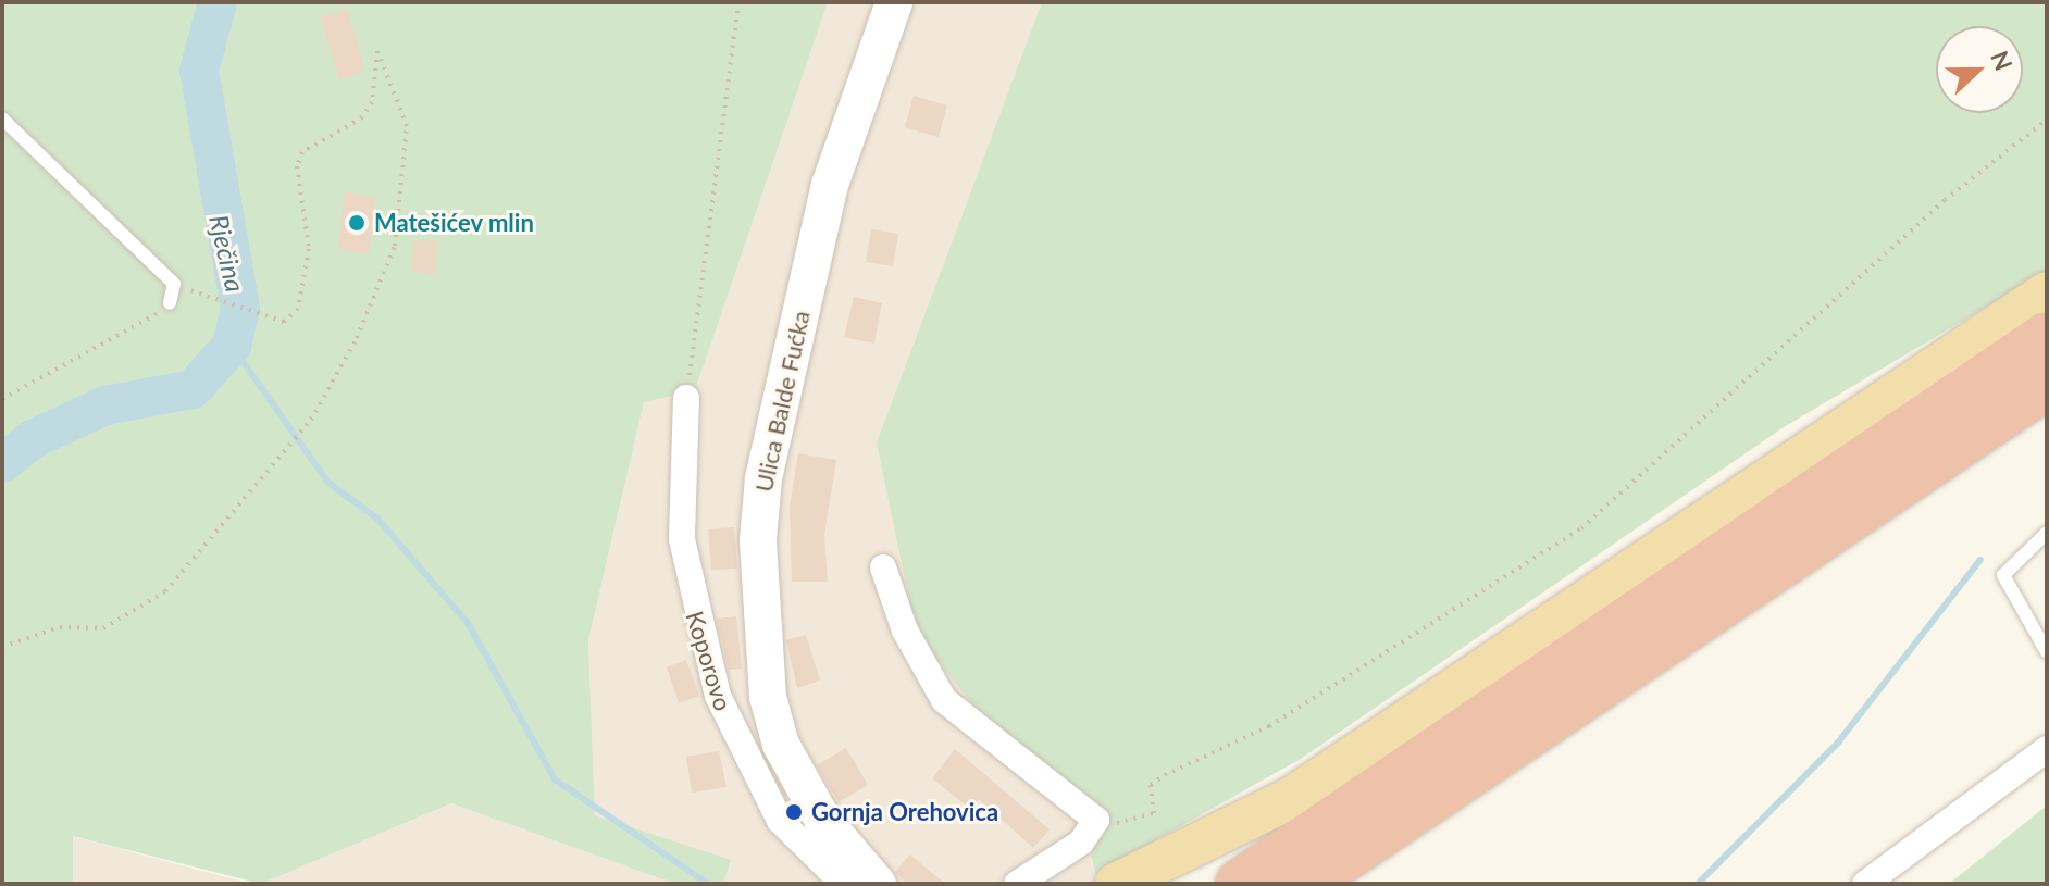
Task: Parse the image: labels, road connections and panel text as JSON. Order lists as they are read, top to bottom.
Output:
{
  "streets": {
    "main road": ["Ulica Balde Fućka"],
    "street": ["Koporovo"]
  },
  "water": ["Rječina"],
  "places": ["Matešićev mlin", "Gornja Orehovica"],
  "north": "right"
}
